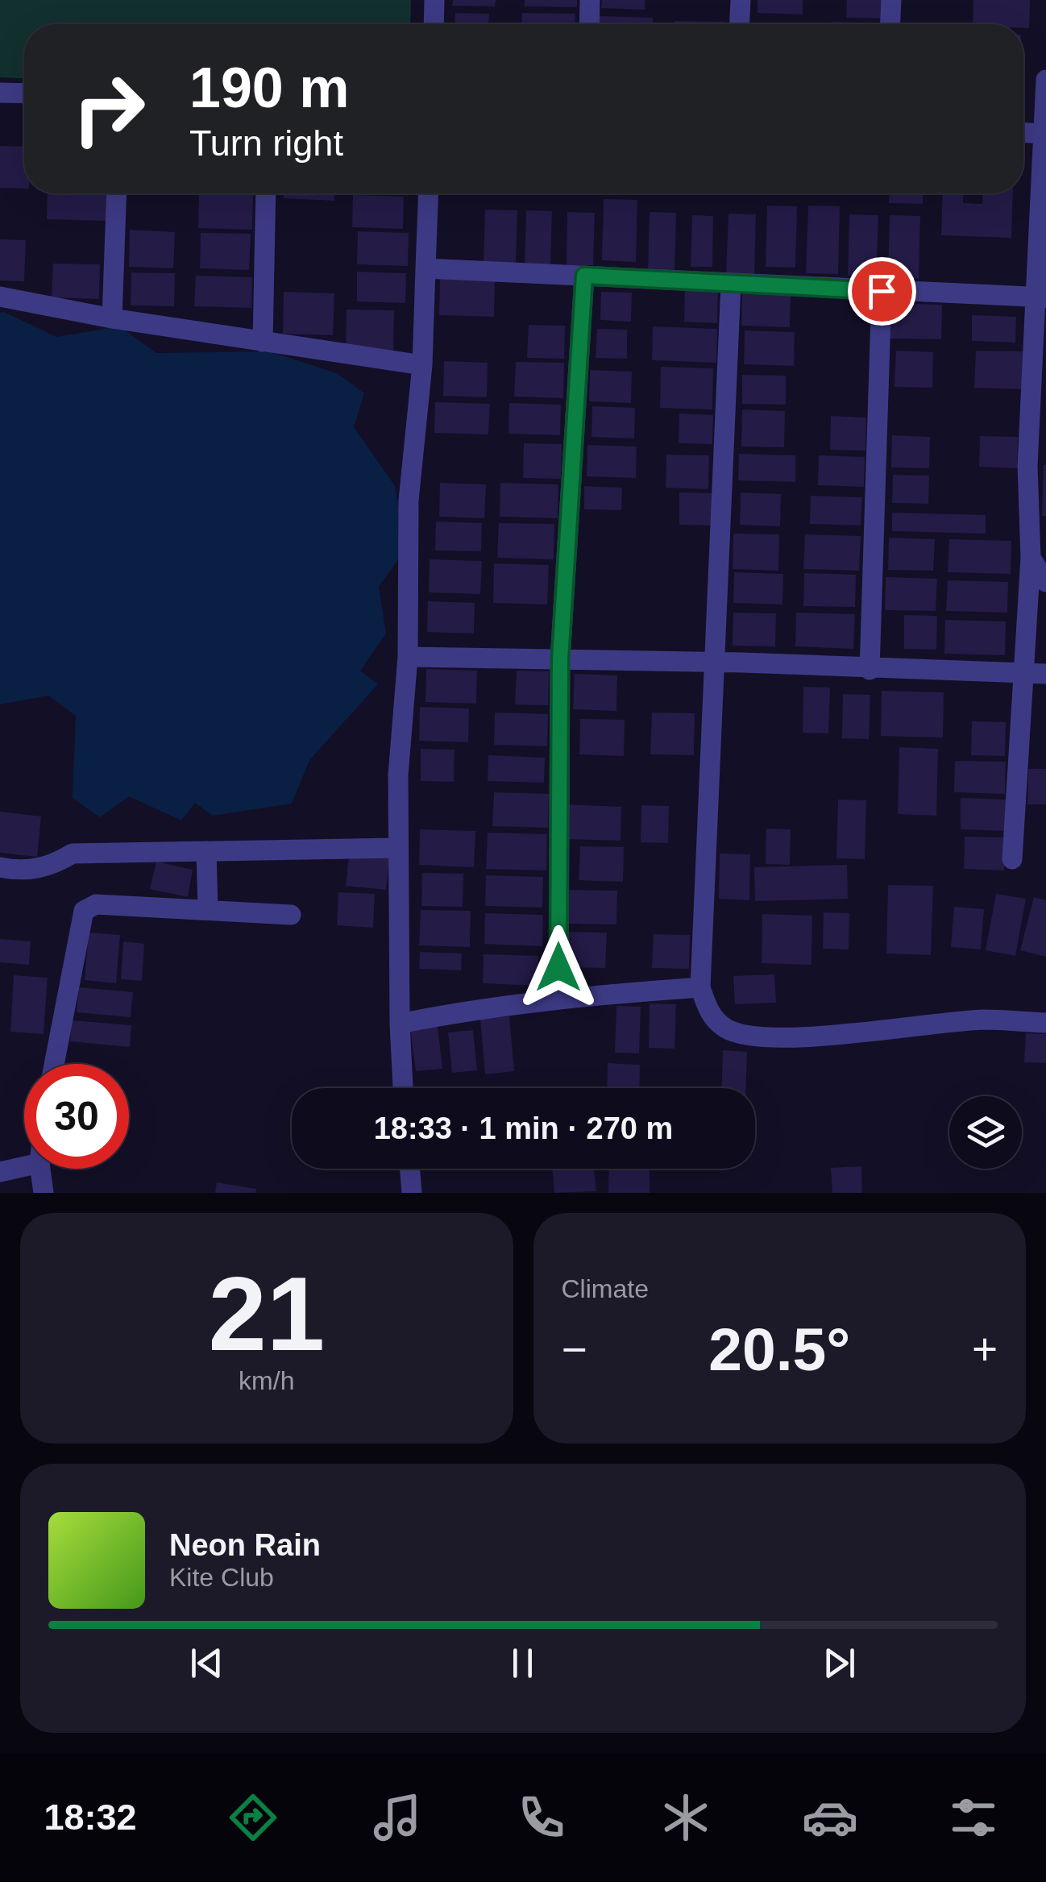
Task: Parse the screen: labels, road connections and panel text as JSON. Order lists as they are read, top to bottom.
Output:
{
  "page": {
    "turn": ["190 m", "Turn right"],
    "limit": "30",
    "trip": "18:33 · 1 min · 270 m",
    "tile": [
      ["21", "km/h"],
      "Climate"
    ],
    "heat": ["−", "20.5°", "+"],
    "song": ["Neon Rain", "Kite Club"],
    "tabs": "18:32"
  }
}
